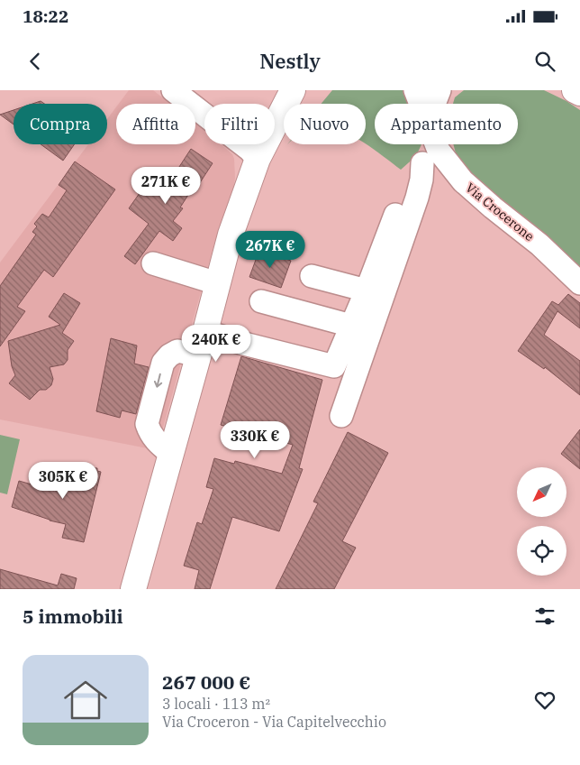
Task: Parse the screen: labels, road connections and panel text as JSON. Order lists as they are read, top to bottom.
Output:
{
  "streets": {
    "street": ["Via Crocerone"]
  },
  "north": "bottom left",
  "page": {
    "status": "18:22",
    "header": "Nestly",
    "chip": [
      "Compra",
      "Affitta",
      "Filtri",
      "Nuovo",
      "Appartamento"
    ],
    "price": [
      "271K €",
      "267K €",
      "240K €",
      "330K €",
      "305K €"
    ],
    "heading": "5 immobili",
    "list": [
      {
        "name": "267 000 €",
        "note": "3 locali · 113 m² · Via Croceron - Via Capitelvecchio"
      }
    ]
  }
}
